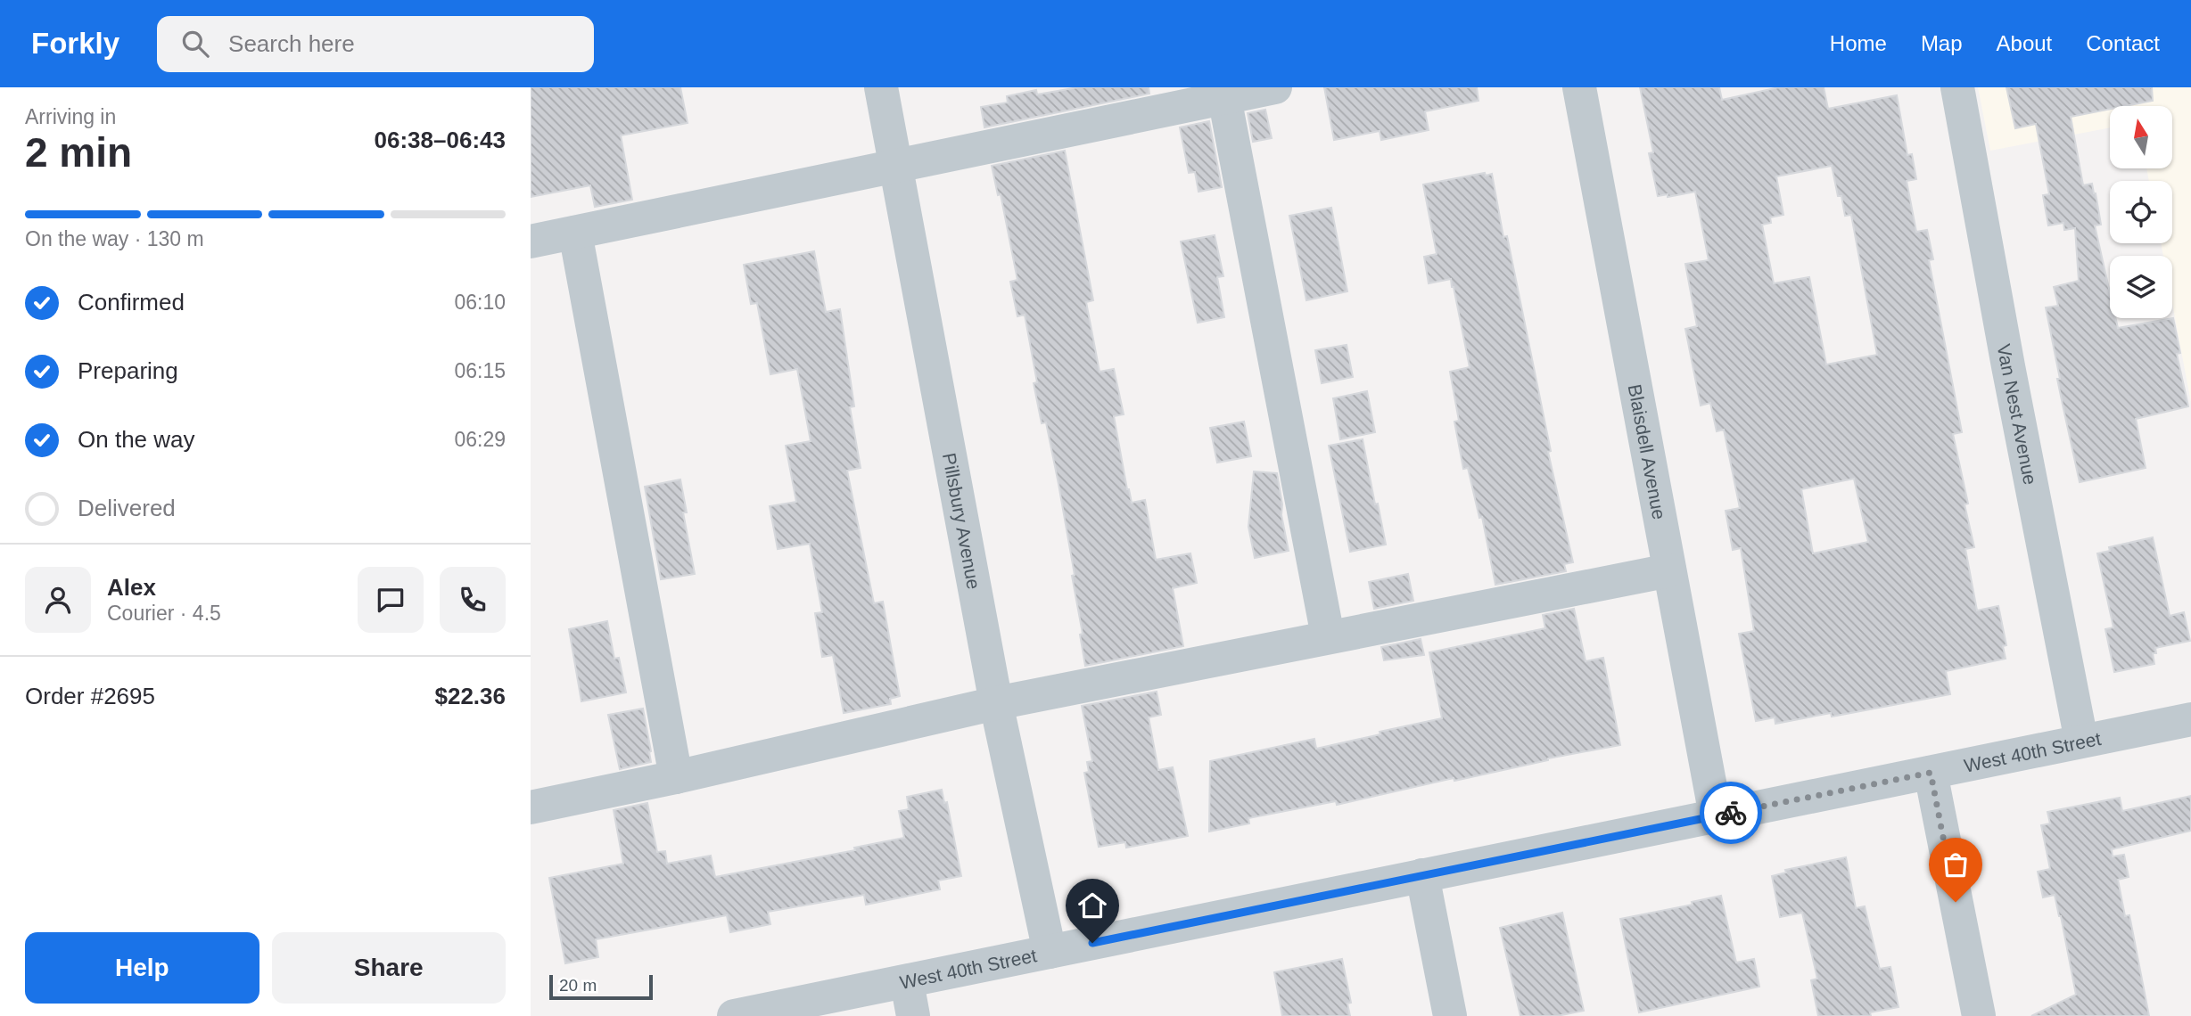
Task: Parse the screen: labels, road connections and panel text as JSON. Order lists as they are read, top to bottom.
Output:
{
  "streets": {
    "street": [
      "Van Nest Avenue",
      "Blaisdell Avenue",
      "Pillsbury Avenue",
      "West 40th Street"
    ]
  },
  "crossings": [
    ["Van Nest Avenue", "West 40th Street"],
    ["Blaisdell Avenue", "West 40th Street"],
    ["Pillsbury Avenue", "West 40th Street"]
  ],
  "scale_bar": "20 m",
  "north": "top",
  "page": {
    "header": "Forkly",
    "search": "Search here",
    "nav": [
      "Home",
      "Map",
      "About",
      "Contact"
    ],
    "heading": ["2 min", "Arriving in", "06:38–06:43"],
    "panel": [
      "Alex",
      "Courier · 4.5",
      "Order #2695",
      "$22.36"
    ],
    "bar": "On the way · 130 m",
    "list": [
      ["Confirmed", "06:10"],
      ["Preparing", "06:15"],
      ["On the way", "06:29"],
      "Delivered"
    ],
    "buttons": ["Help", "Share"],
    "scale": "20 m"
  }
}
